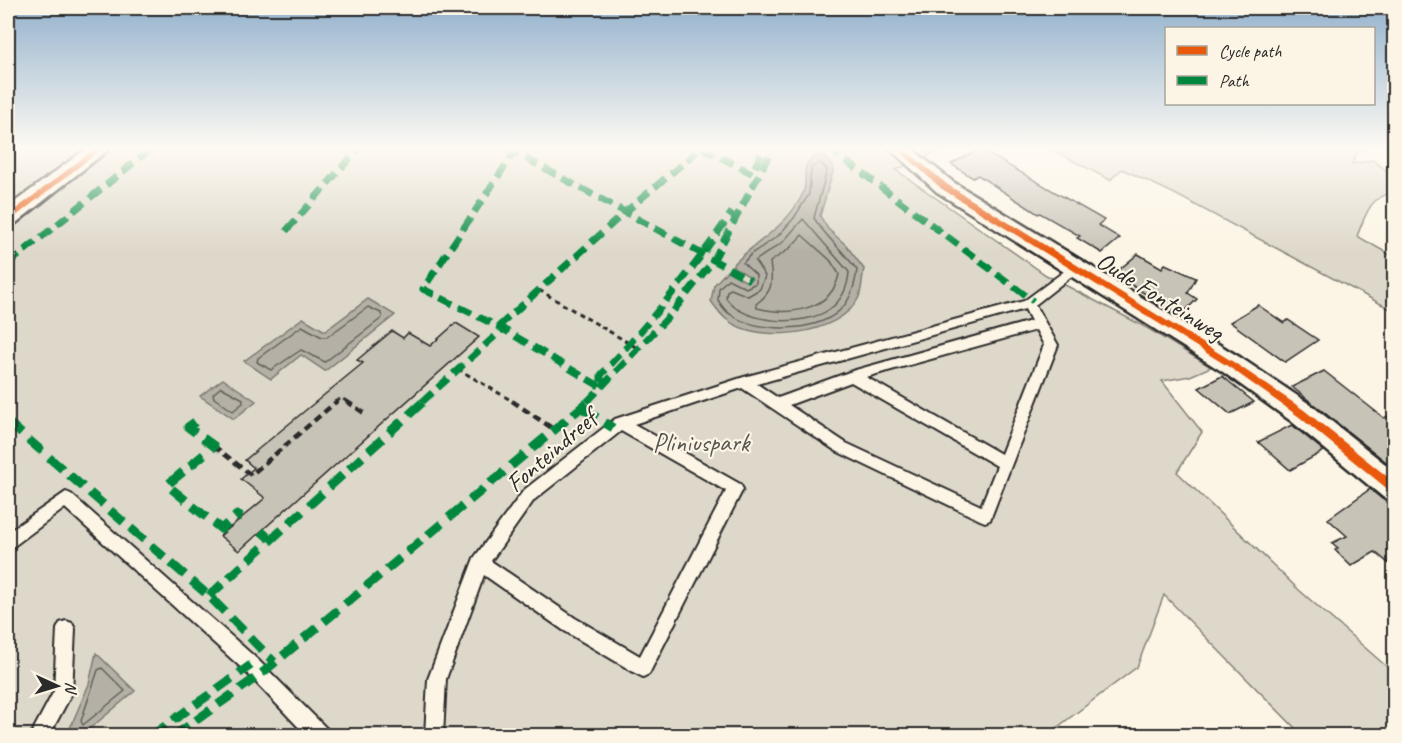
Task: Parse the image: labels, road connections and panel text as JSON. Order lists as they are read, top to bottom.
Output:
{
  "streets": {
    "street": ["Oude Fonteinweg"],
    "lane": ["Fonteindreef"]
  },
  "crossings": [
    ["Oude Fonteinweg", "Fonteindreef"]
  ],
  "parks": ["Pliniuspark"],
  "legend": ["Cycle path", "Path"],
  "north": "right"
}
